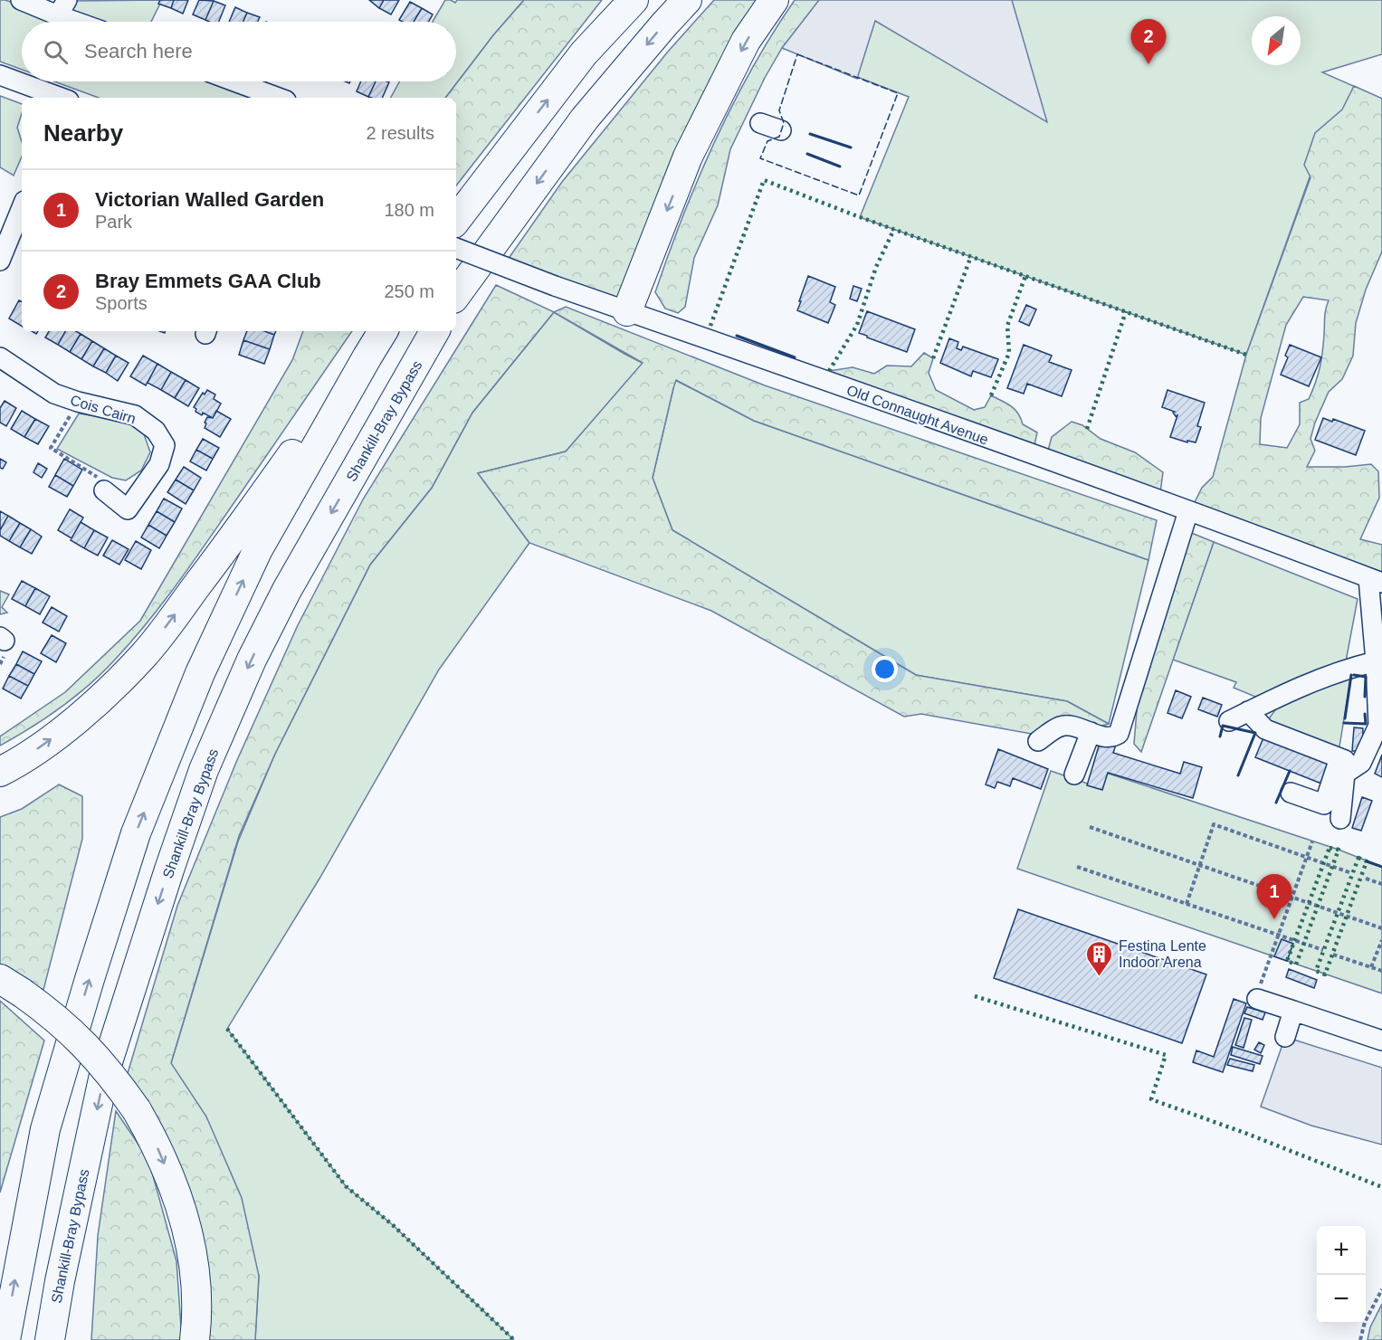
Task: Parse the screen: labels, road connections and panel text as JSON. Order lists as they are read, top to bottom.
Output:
{
  "streets": {
    "highway": ["Shankill-Bray Bypass"],
    "street": ["Cois Cairn", "Old Connaught Avenue"]
  },
  "places": {
    "building": ["Festina Lente Indoor Arena"]
  },
  "north": "bottom left",
  "page": {
    "pins": ["2", "1"],
    "search": "Search here",
    "heading": ["Nearby", "2 results"],
    "list": [
      {
        "mark": "1",
        "name": "Victorian Walled Garden",
        "note": "Park",
        "value": "180 m"
      },
      {
        "mark": "2",
        "name": "Bray Emmets GAA Club",
        "note": "Sports",
        "value": "250 m"
      }
    ],
    "map_buttons": ["+", "−"]
  }
}
